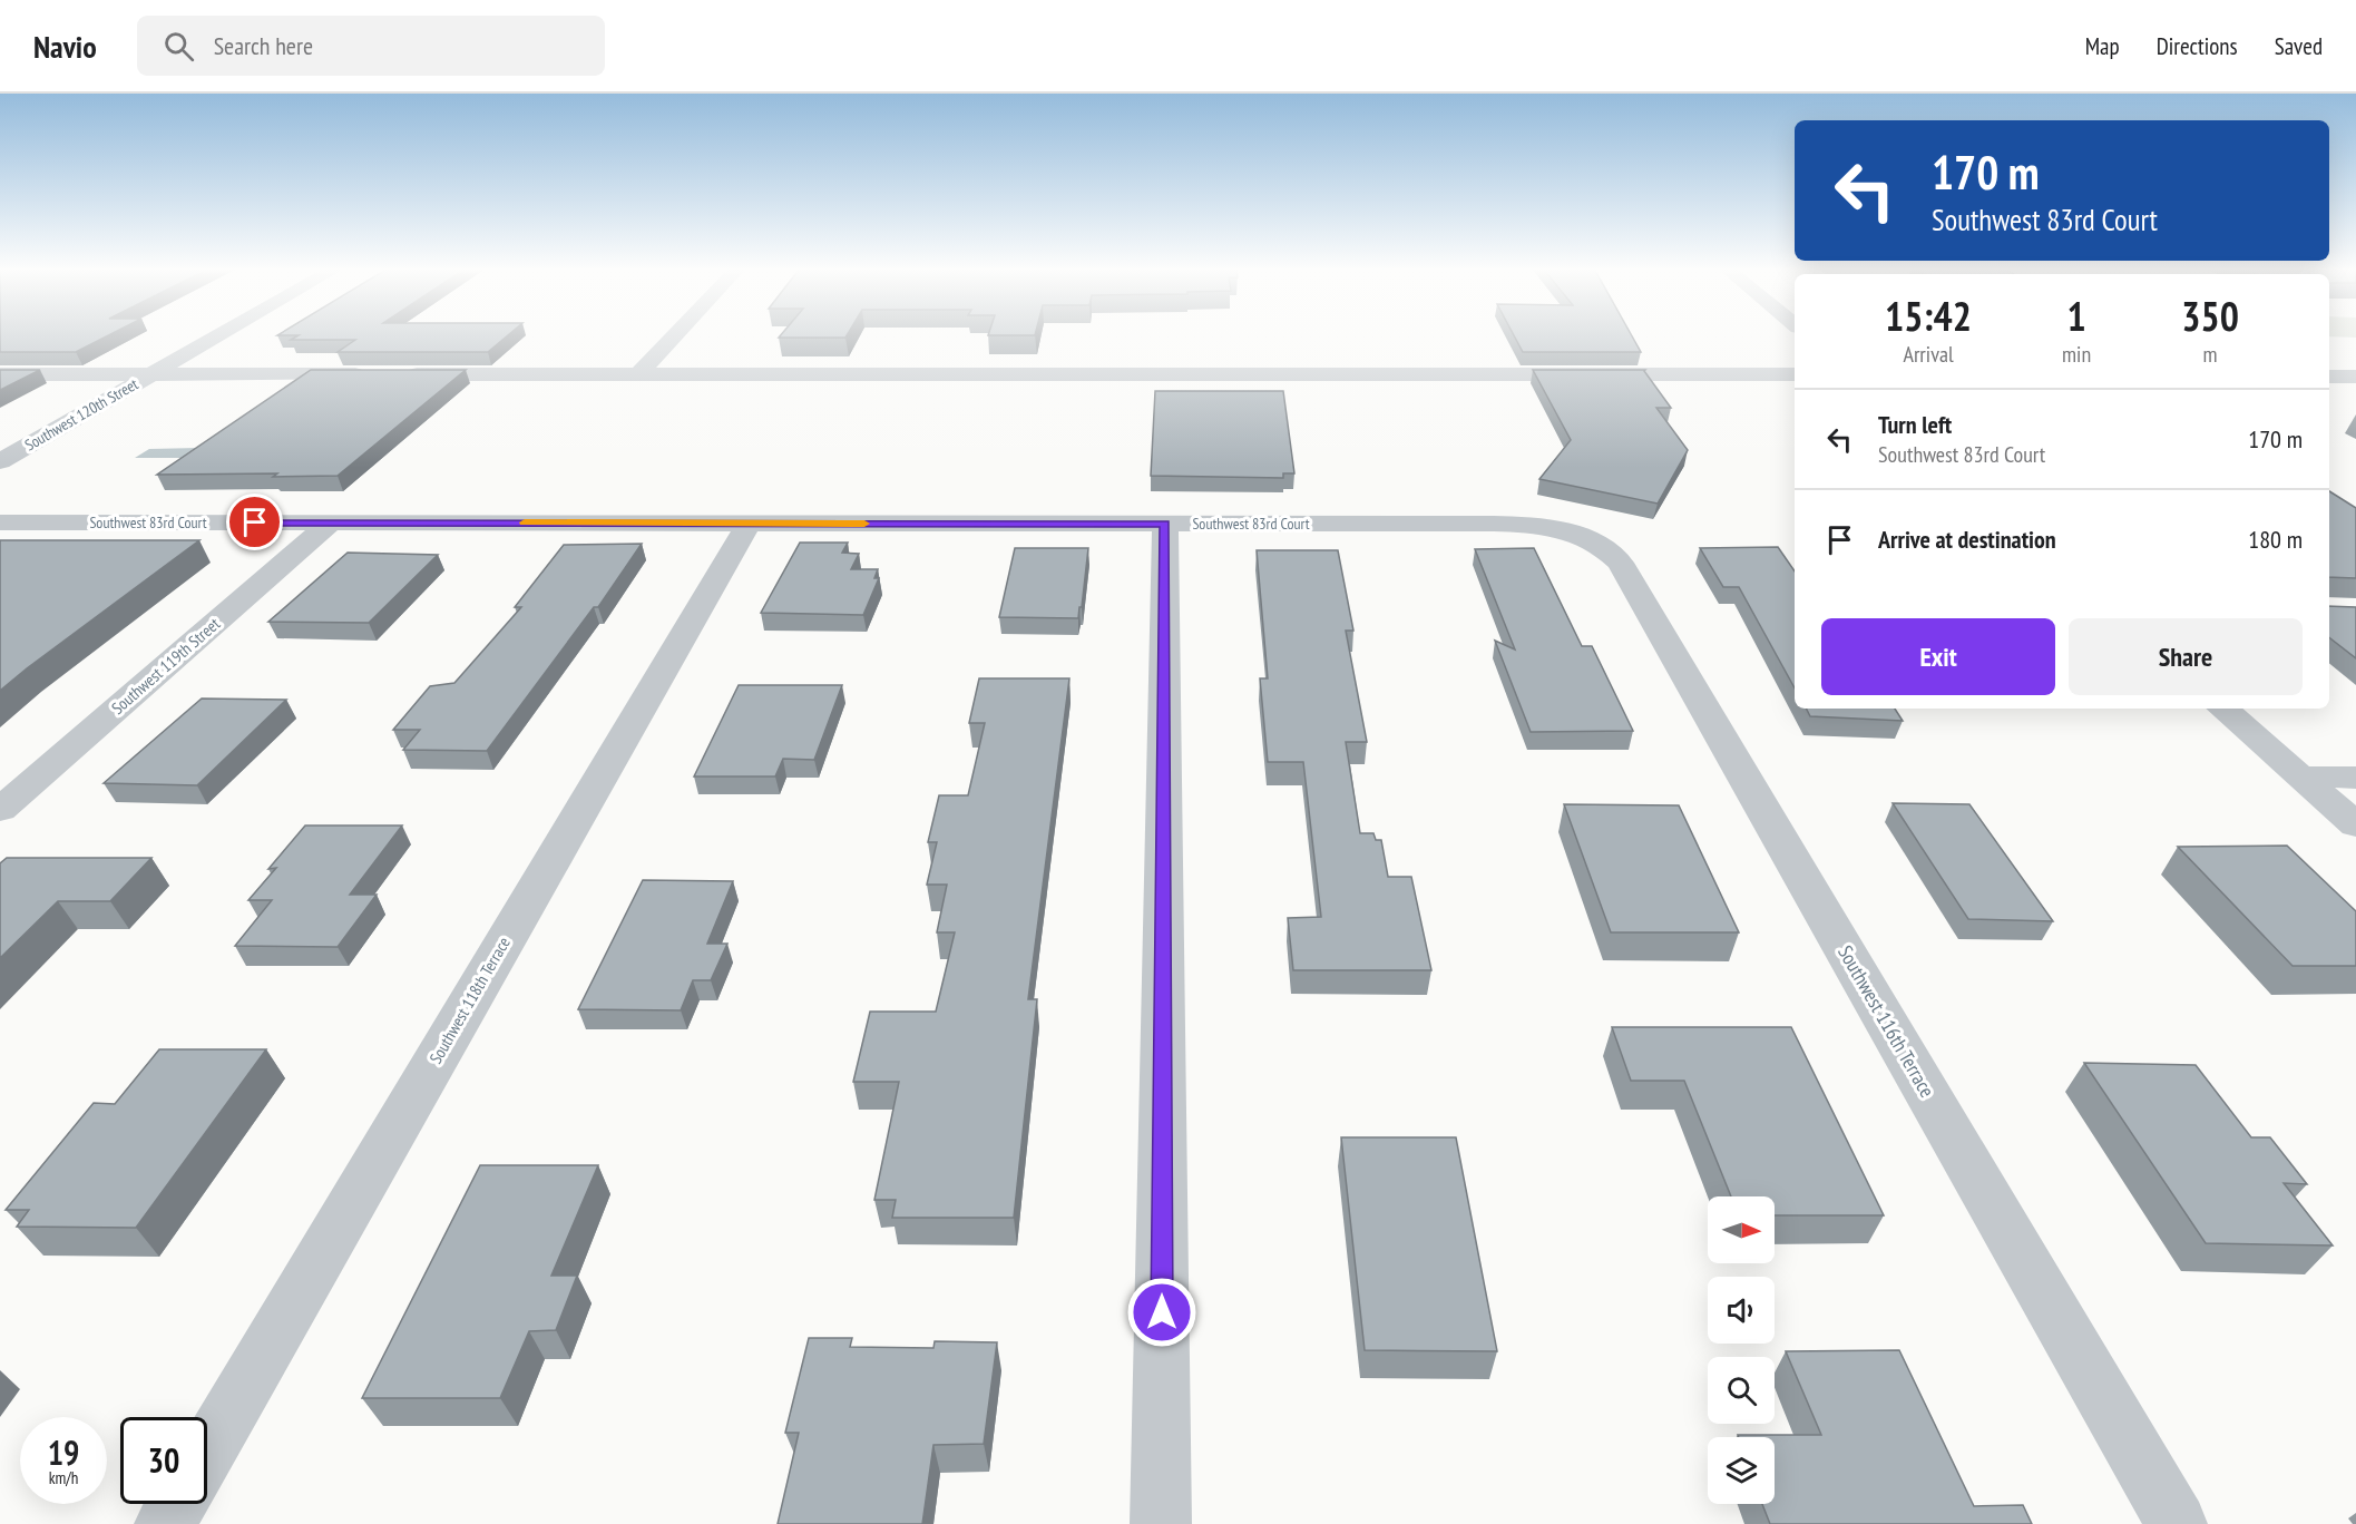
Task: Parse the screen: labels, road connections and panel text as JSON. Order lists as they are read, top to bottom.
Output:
{
  "streets": {
    "street": [
      "Southwest 120th Street",
      "Southwest 83rd Court",
      "Southwest 119th Street",
      "Southwest 118th Terrace",
      "Southwest 116th Terrace"
    ]
  },
  "crossings": [
    ["Southwest 83rd Court", "Southwest 119th Street"],
    ["Southwest 83rd Court", "Southwest 118th Terrace"],
    ["Southwest 83rd Court", "Southwest 116th Terrace"]
  ],
  "north": "right",
  "page": {
    "header": "Navio",
    "search": "Search here",
    "nav": ["Map", "Directions", "Saved"],
    "turn": ["170 m", "Southwest 83rd Court"],
    "eta": [
      "15:42",
      "Arrival",
      "1",
      "min",
      "350",
      "m"
    ],
    "list": [
      {
        "name": "Turn left",
        "note": "Southwest 83rd Court",
        "value": "170 m"
      },
      {
        "name": "Arrive at destination",
        "value": "180 m"
      }
    ],
    "buttons": ["Exit", "Share"],
    "speed": "19 km/h",
    "limit": "30"
  }
}
